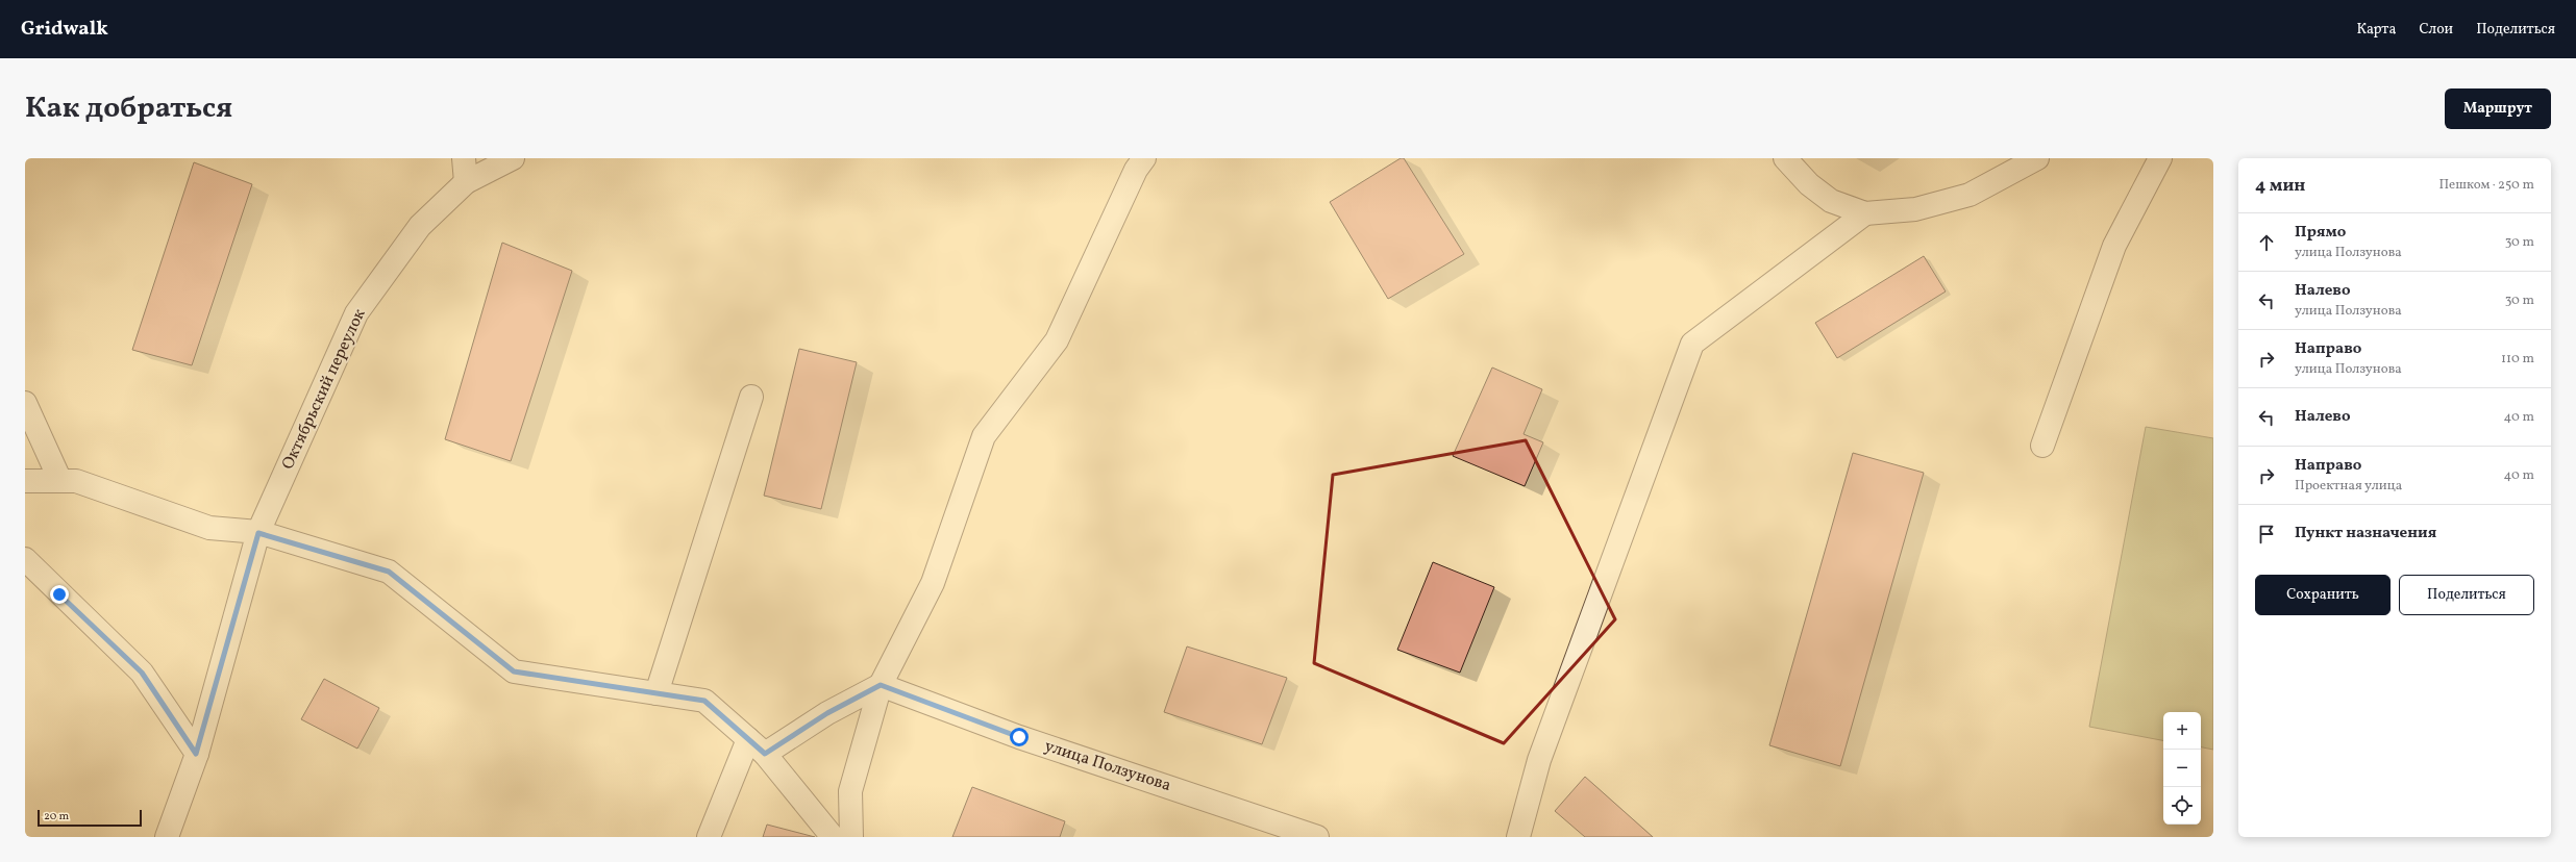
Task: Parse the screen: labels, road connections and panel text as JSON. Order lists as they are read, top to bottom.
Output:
{
  "streets": {
    "street": ["Октябрьский переулок", "улица Ползунова"]
  },
  "scale_bar": "20 m",
  "page": {
    "header": "Gridwalk",
    "nav": ["Карта", "Слои", "Поделиться"],
    "title": "Как добраться",
    "buttons": [
      "Маршрут",
      ["Сохранить", "Поделиться"]
    ],
    "heading": ["4 мин", "Пешком · 250 m"],
    "list": [
      ["Прямо", "улица Ползунова", "30 m"],
      ["Налево", "улица Ползунова", "30 m"],
      ["Направо", "улица Ползунова", "110 m"],
      ["Налево", "40 m"],
      ["Направо", "Проектная улица", "40 m"],
      "Пункт назначения"
    ],
    "map_buttons": ["+", "−"],
    "scale": "20 m"
  }
}
